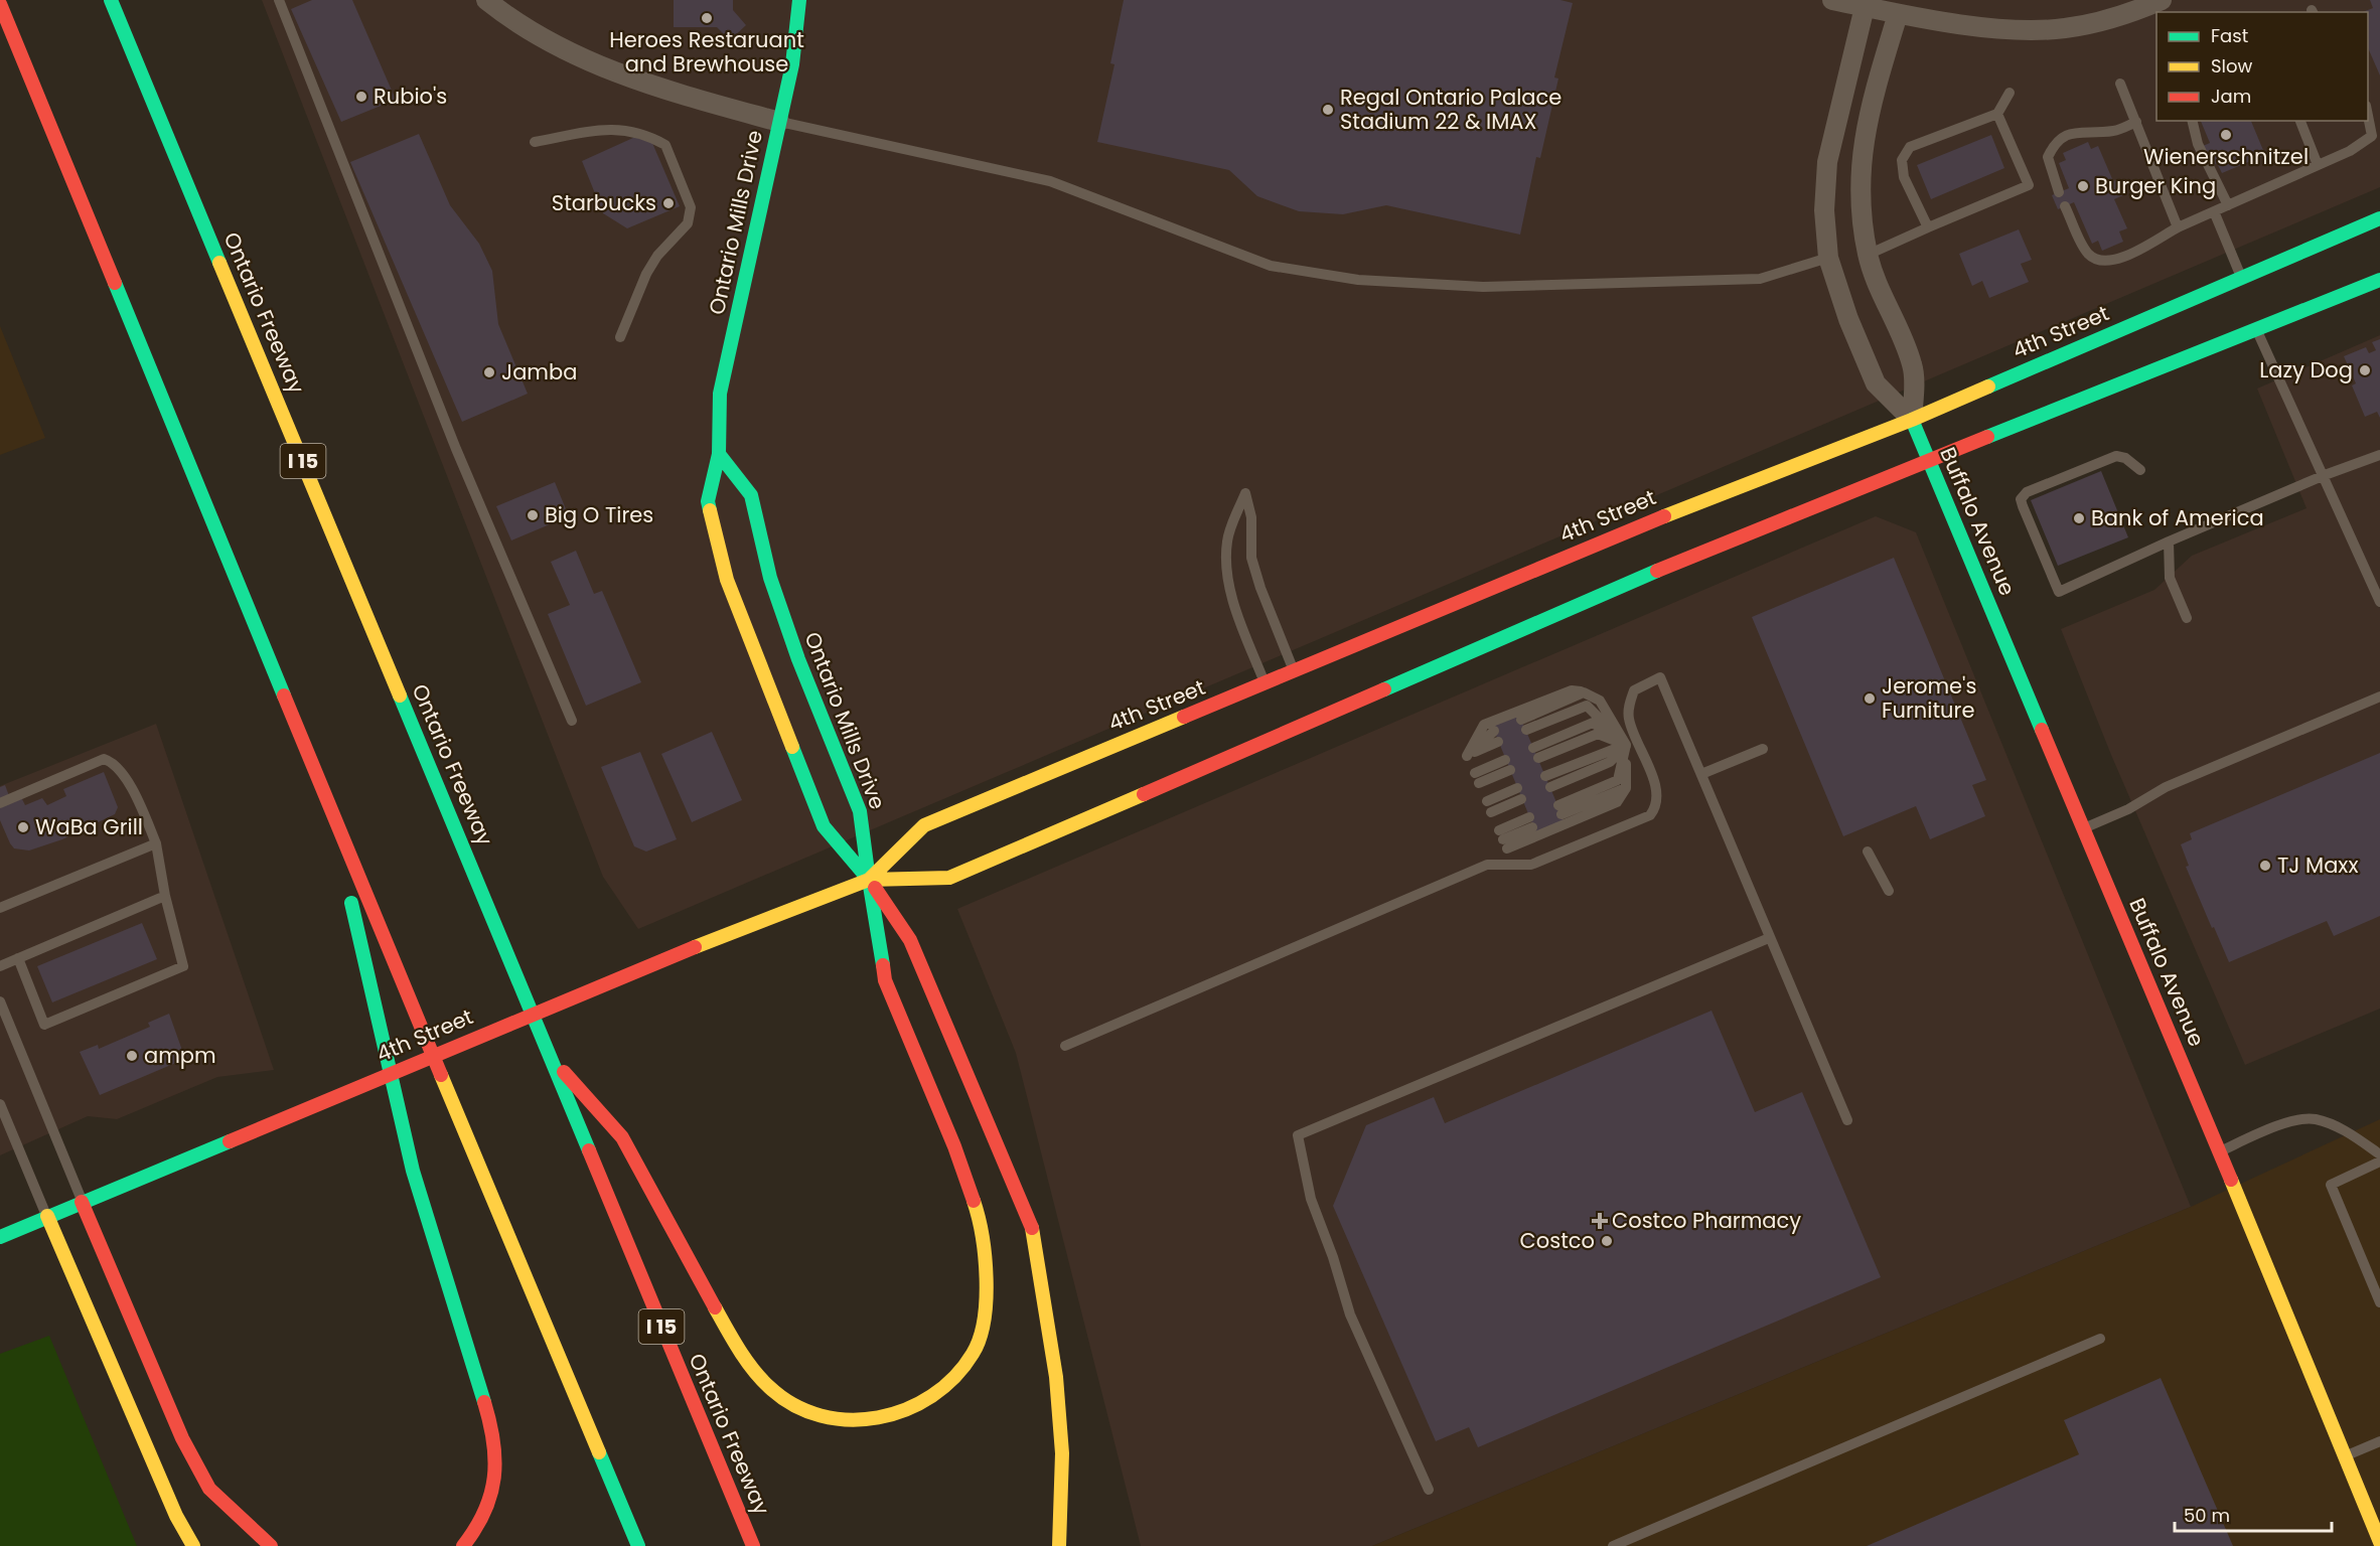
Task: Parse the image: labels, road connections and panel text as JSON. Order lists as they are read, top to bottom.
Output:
{
  "streets": {
    "main road": [
      "Ontario Mills Drive",
      "Ontario Freeway",
      "4th Street",
      "I 15",
      "Buffalo Avenue"
    ]
  },
  "crossings": [
    ["Ontario Mills Drive", "4th Street"],
    ["4th Street", "Buffalo Avenue"]
  ],
  "places": {
    "other": [
      "Heroes Restaruant and Brewhouse",
      "Rubio's",
      "Regal Ontario Palace Stadium 22 & IMAX",
      "Wienerschnitzel",
      "Burger King",
      "Starbucks",
      "Lazy Dog",
      "Jamba",
      "Big O Tires",
      "Bank of America",
      "Jerome's Furniture",
      "WaBa Grill",
      "TJ Maxx",
      "ampm",
      "Costco"
    ],
    "health": ["Costco Pharmacy"]
  },
  "legend": ["Fast", "Slow", "Jam"],
  "scale_bar": "50 m"
}
